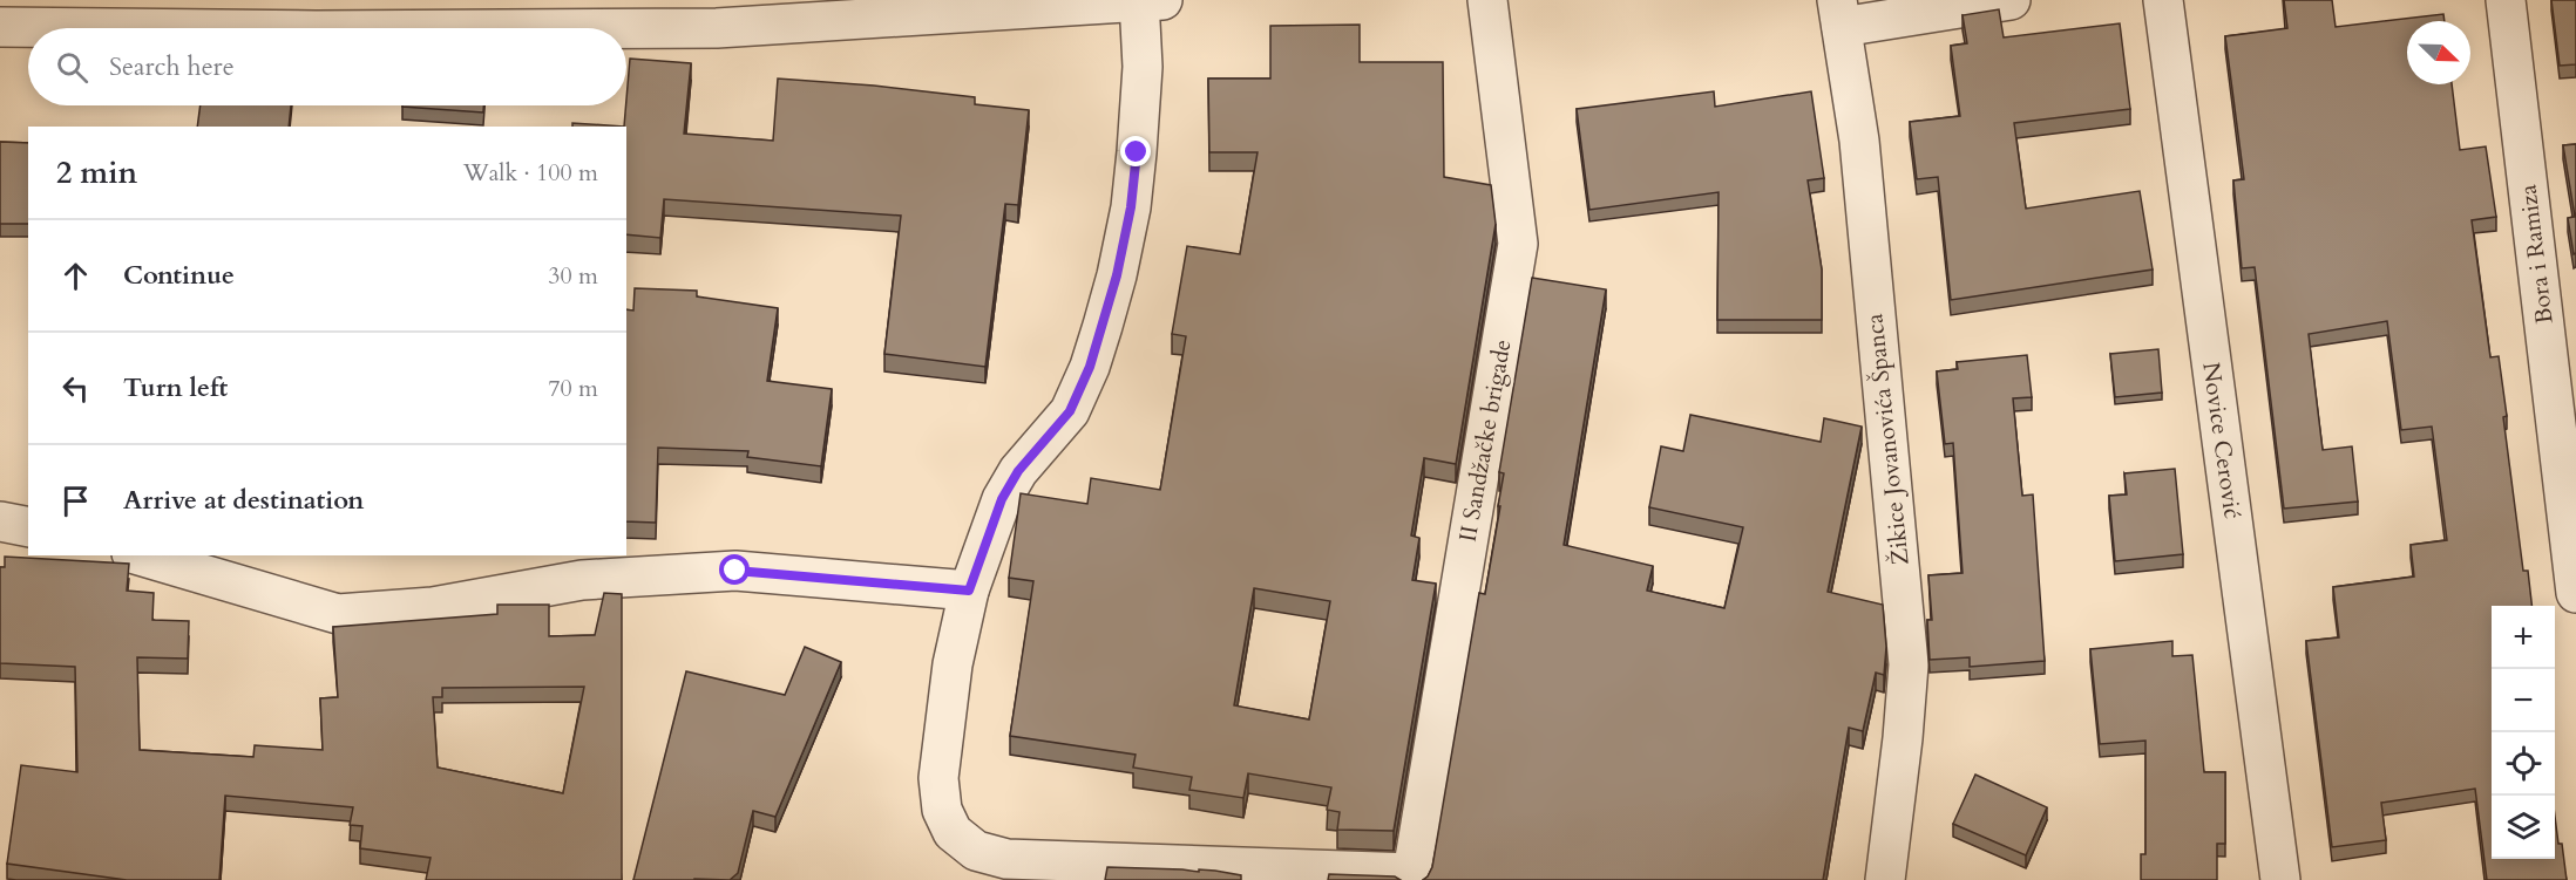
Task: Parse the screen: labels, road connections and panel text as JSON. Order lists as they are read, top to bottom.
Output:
{
  "streets": {
    "street": [
      "Bora i Ramiza",
      "Žikice Jovanovića Španca",
      "II Sandžačke brigade",
      "Novice Cerović"
    ]
  },
  "north": "bottom right",
  "page": {
    "search": "Search here",
    "heading": ["2 min", "Walk · 100 m"],
    "list": [
      ["Continue", "30 m"],
      ["Turn left", "70 m"],
      "Arrive at destination"
    ],
    "map_buttons": ["+", "−"]
  }
}
